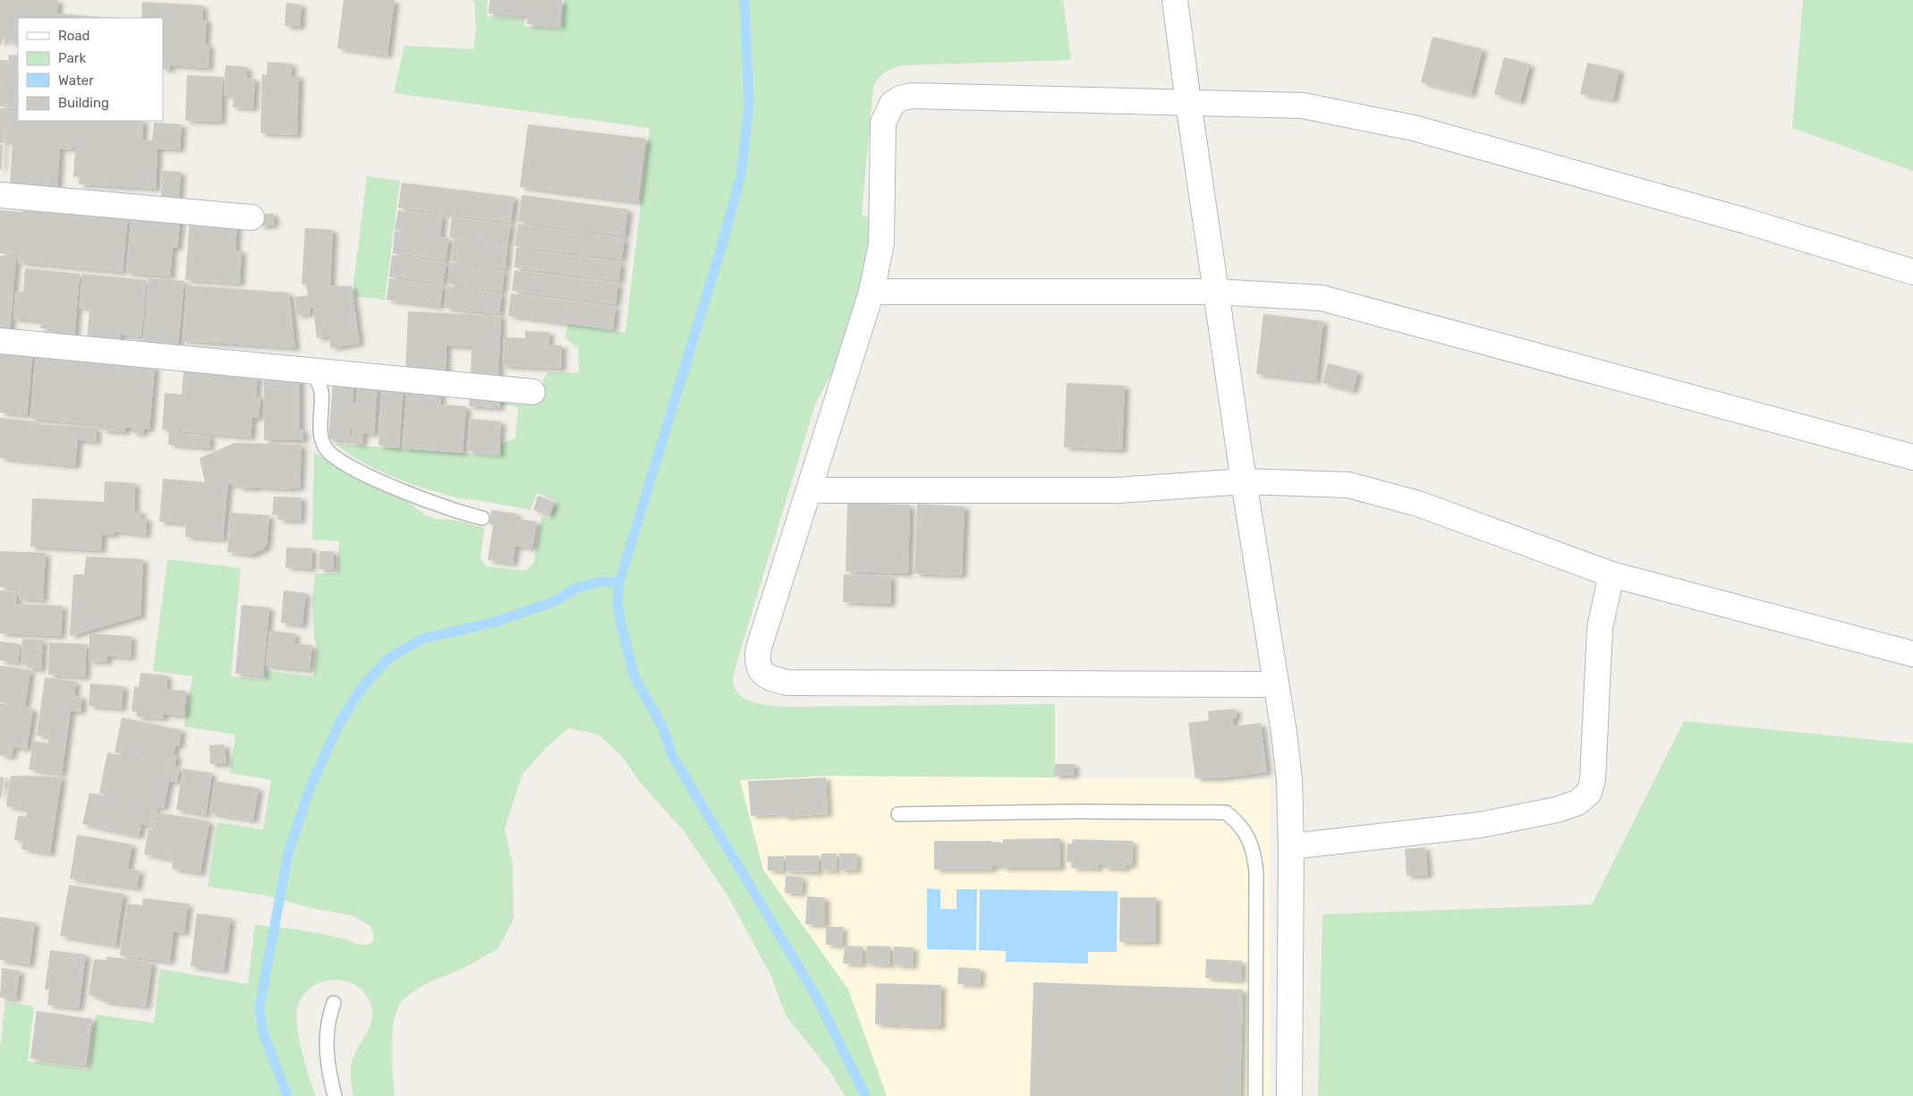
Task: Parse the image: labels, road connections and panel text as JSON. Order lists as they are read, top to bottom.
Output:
{
  "legend": [
    "Road",
    "Park",
    "Water",
    "Building"
  ]
}
